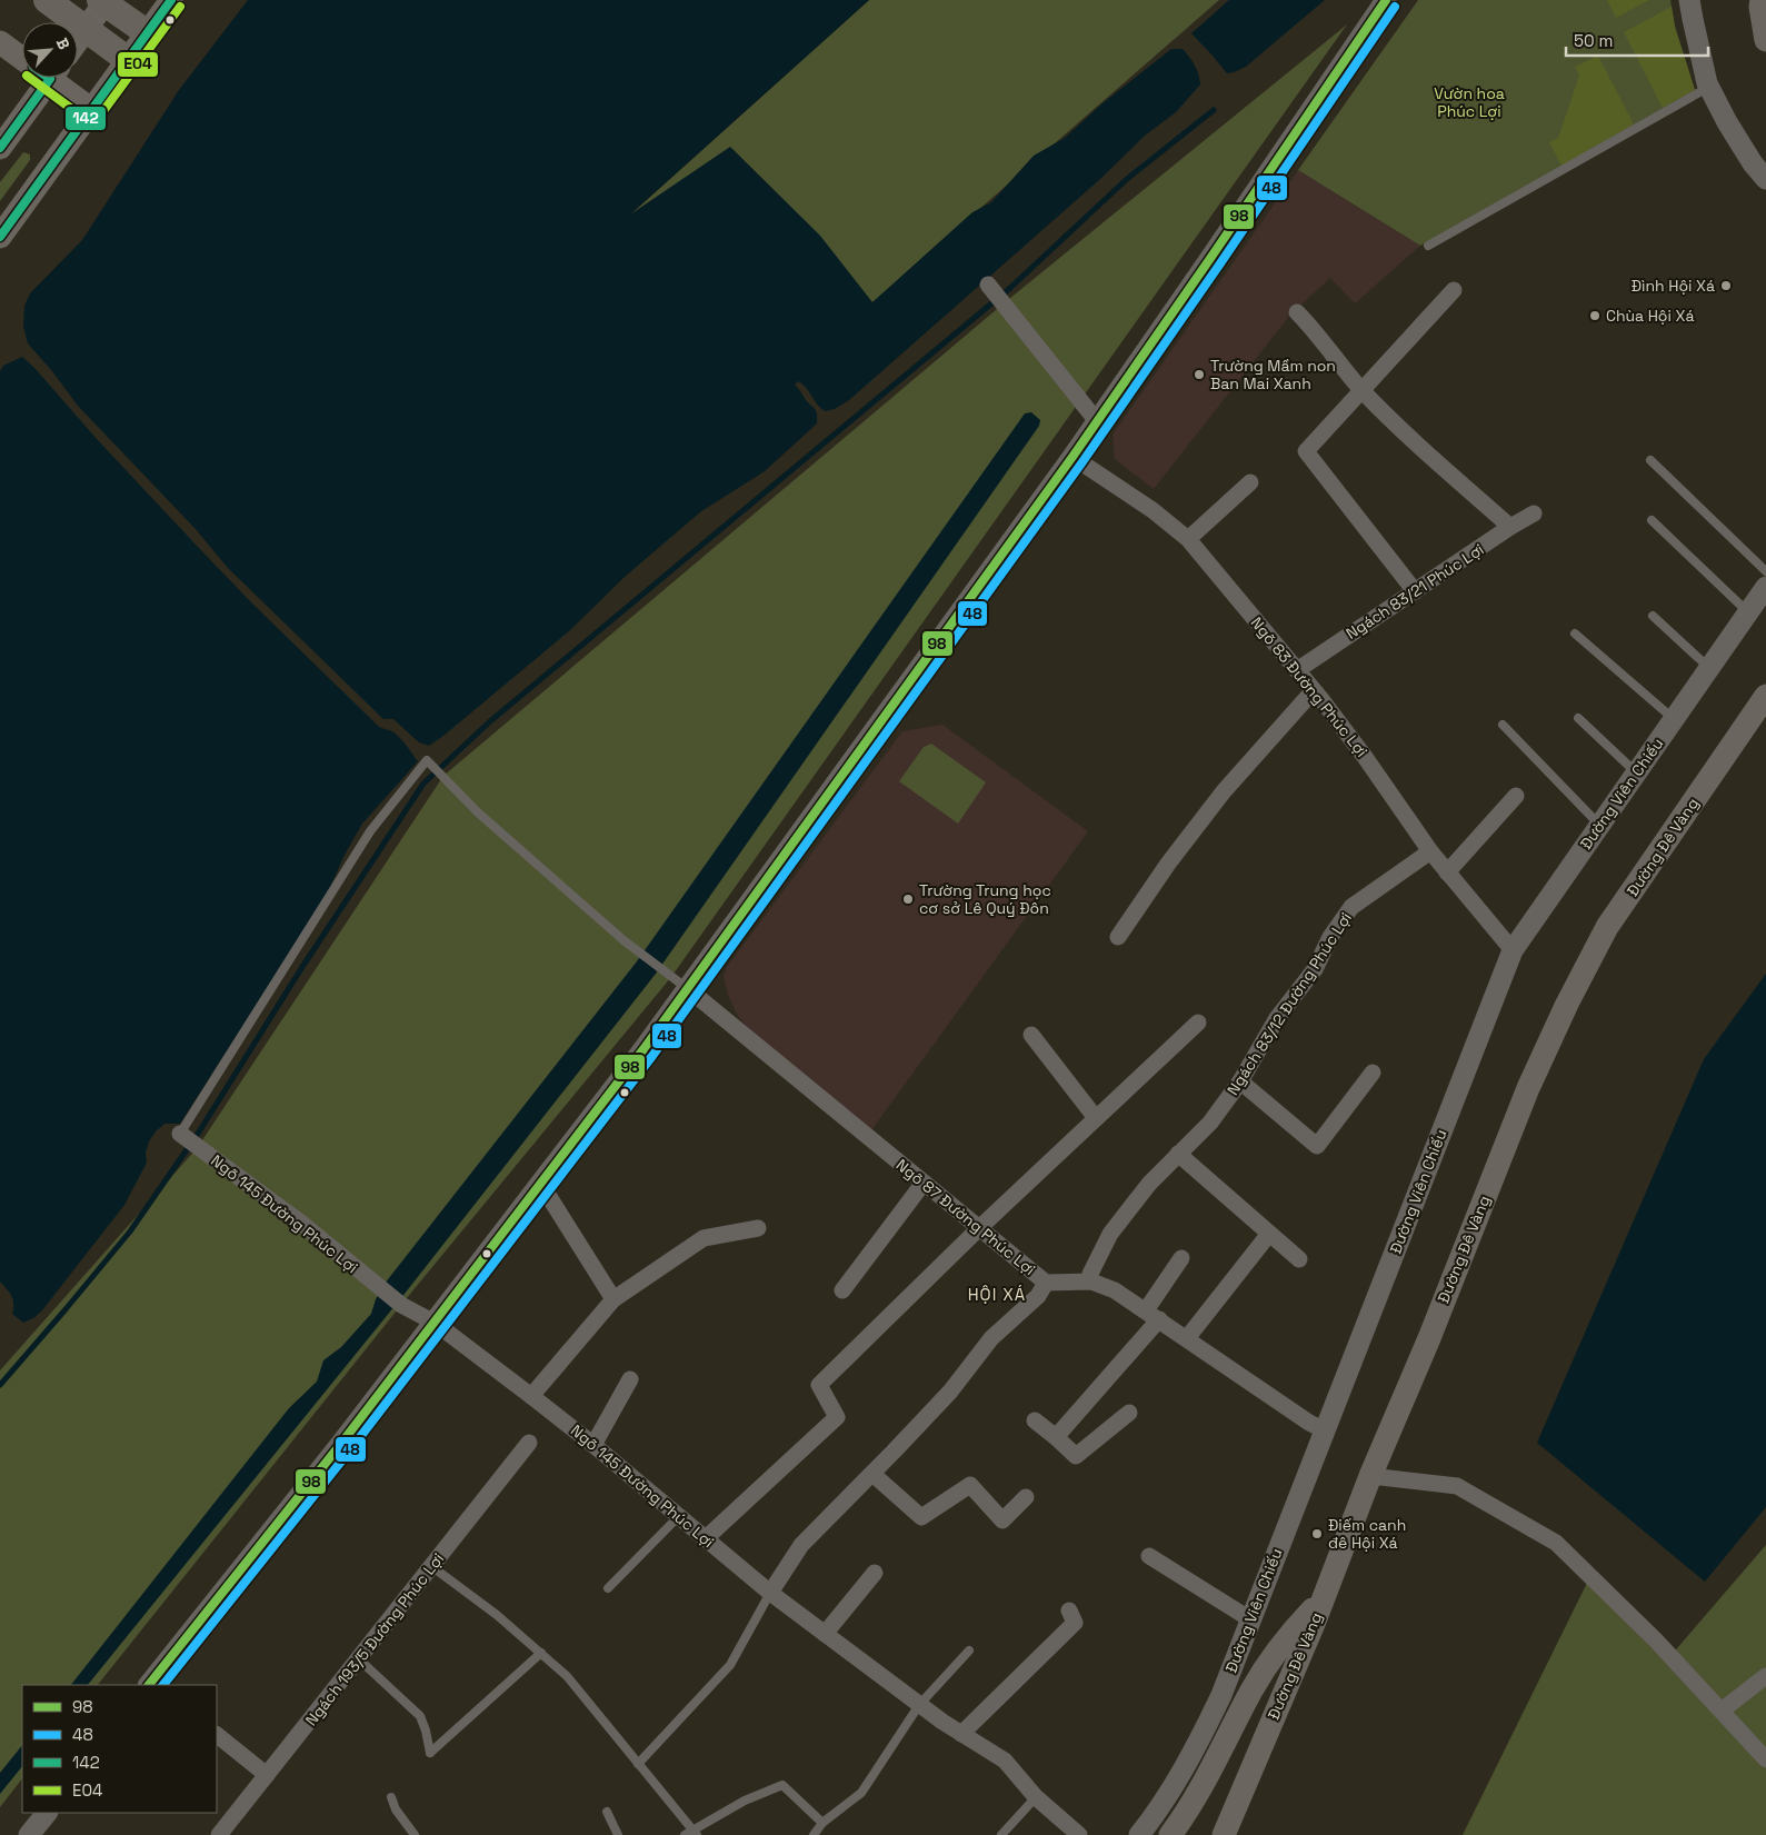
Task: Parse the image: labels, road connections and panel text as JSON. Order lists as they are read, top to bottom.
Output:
{
  "streets": {
    "main road": ["Đường Đê Vàng"],
    "street": [
      "Ngách 83/21 Phúc Lợi",
      "Ngõ 83 Đường Phúc Lợi",
      "Đường Viên Chiếu",
      "Ngách 83/12 Đường Phúc Lợi",
      "Ngõ 145 Đường Phúc Lợi",
      "Ngõ 87 Đường Phúc Lợi",
      "Ngách 193/5 Đường Phúc Lợi"
    ]
  },
  "crossings": [
    ["Ngách 83/21 Phúc Lợi", "Ngõ 83 Đường Phúc Lợi"],
    ["Ngõ 83 Đường Phúc Lợi", "Đường Viên Chiếu"],
    ["Ngõ 83 Đường Phúc Lợi", "Ngách 83/12 Đường Phúc Lợi"],
    ["Đường Viên Chiếu", "Ngõ 87 Đường Phúc Lợi"],
    ["Ngách 83/12 Đường Phúc Lợi", "Ngõ 87 Đường Phúc Lợi"]
  ],
  "districts": ["HỘI XÁ"],
  "parks": ["Vườn hoa Phúc Lợi"],
  "places": [
    "Đình Hội Xá",
    "Chùa Hội Xá",
    "Trường Mầm non Ban Mai Xanh",
    "Trường Trung học cơ sở Lê Quý Đôn",
    "Điếm canh đê Hội Xá"
  ],
  "lines": [
    "transit line 98",
    "transit line 142",
    "transit line 48",
    "transit line E04"
  ],
  "legend": [
    "98",
    "48",
    "142",
    "E04"
  ],
  "scale_bar": "50 m",
  "north": "top right"
}
